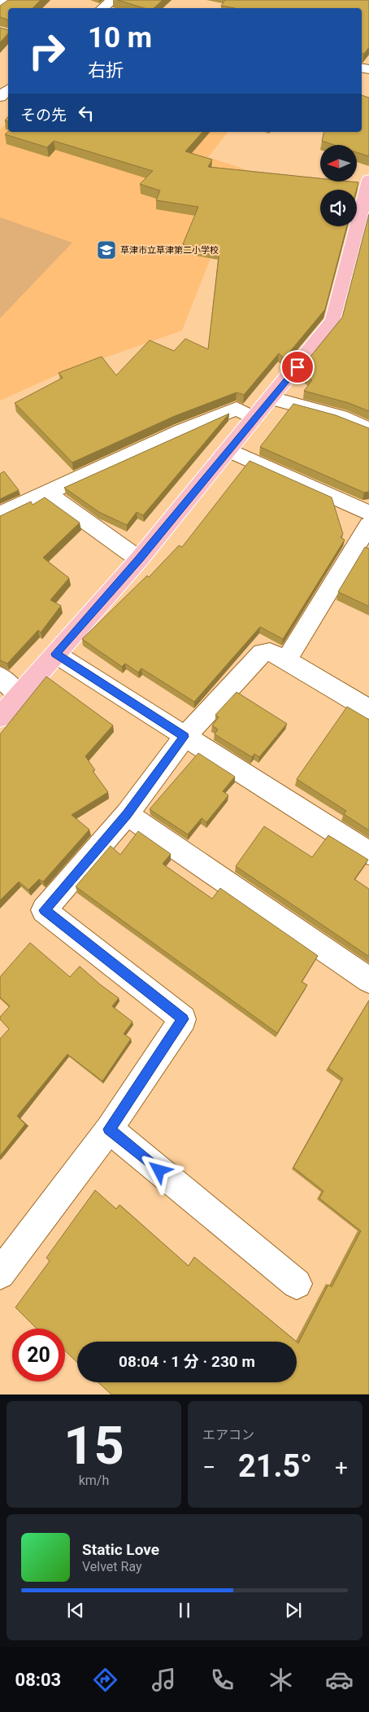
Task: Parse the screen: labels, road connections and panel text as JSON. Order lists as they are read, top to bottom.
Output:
{
  "places": {
    "school or university": ["草津市立草津第二小学校"]
  },
  "north": "left",
  "page": {
    "turn": ["10 m", "右折"],
    "then": "その先",
    "limit": "20",
    "trip": "08:04 · 1 分 · 230 m",
    "tile": [
      ["15", "km/h"],
      "エアコン"
    ],
    "heat": ["−", "21.5°", "+"],
    "song": ["Static Love", "Velvet Ray"],
    "tabs": "08:03"
  }
}
